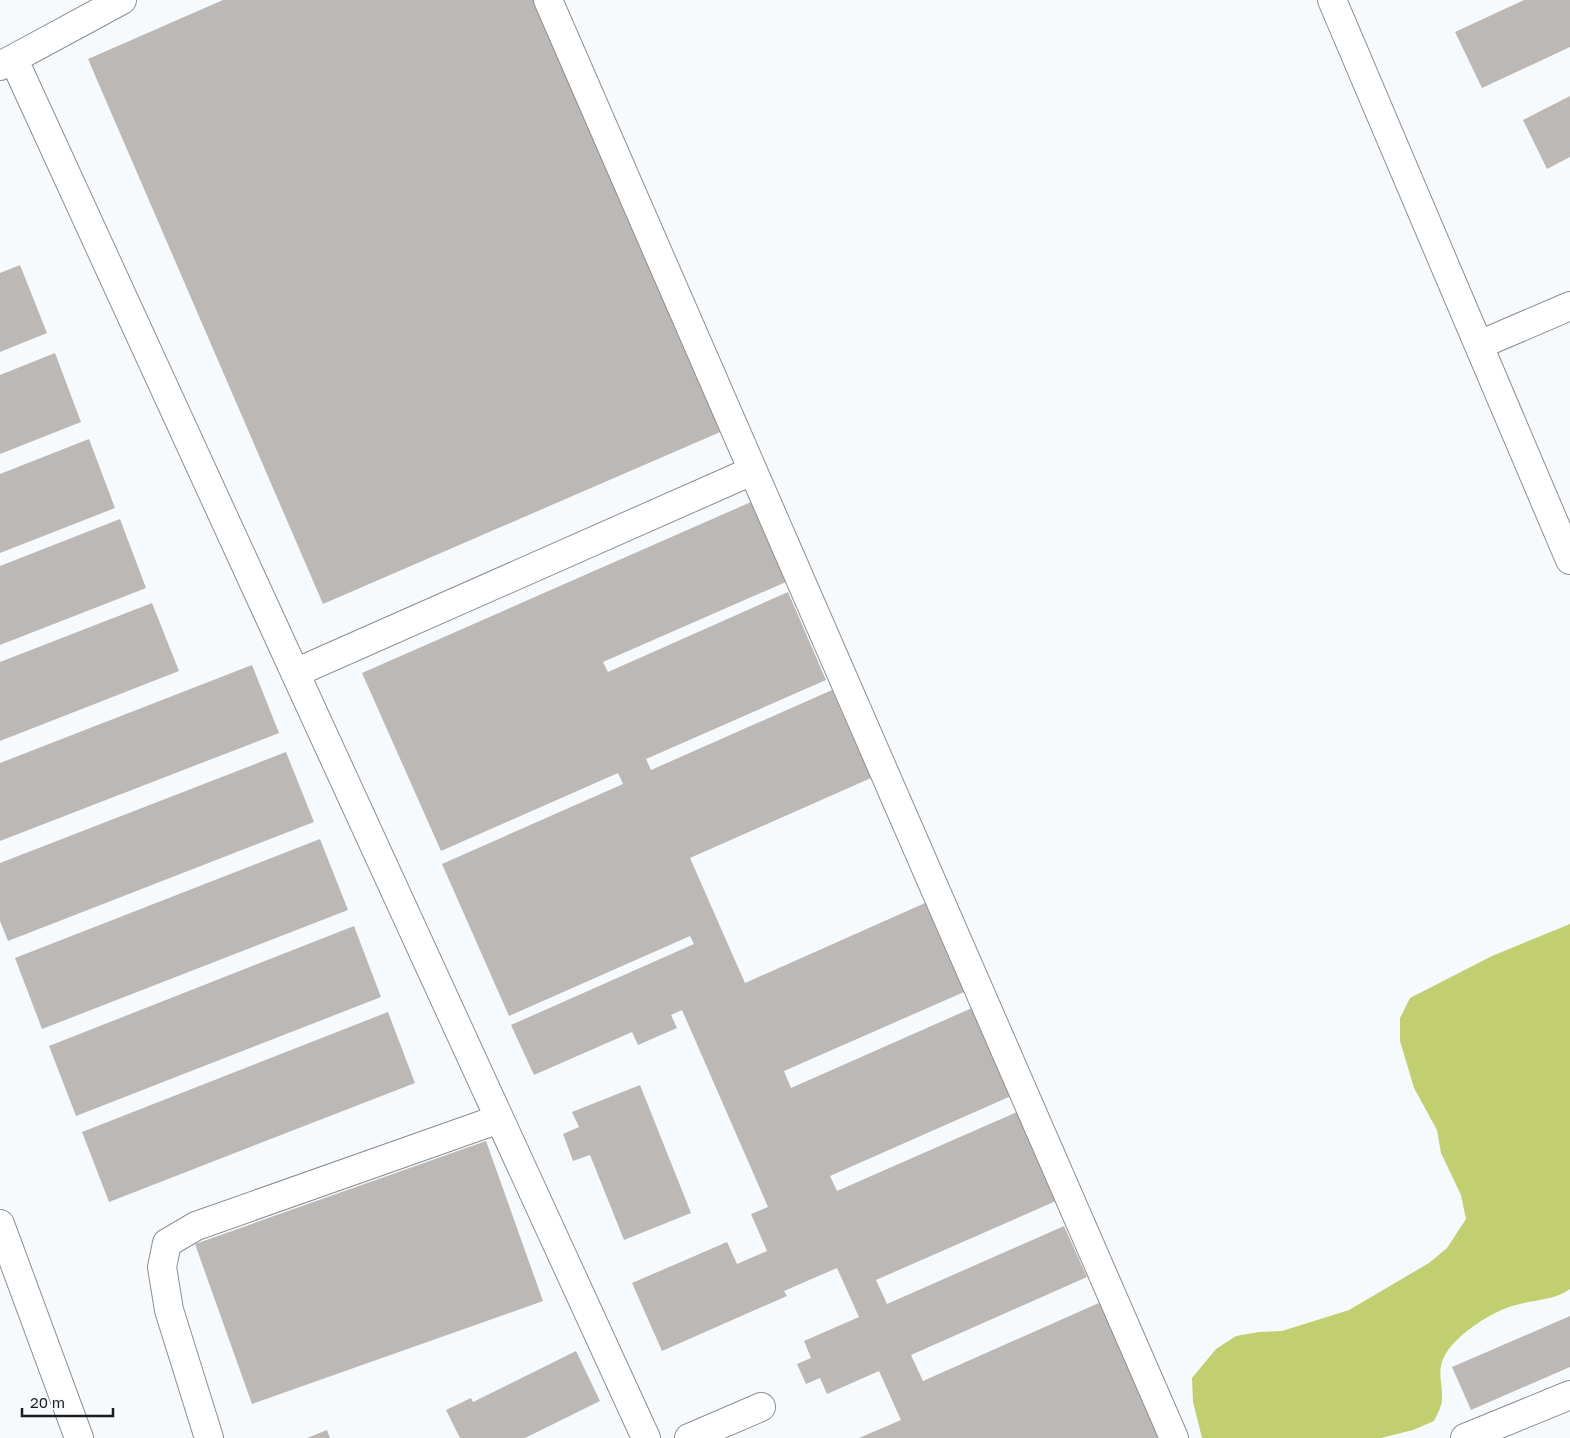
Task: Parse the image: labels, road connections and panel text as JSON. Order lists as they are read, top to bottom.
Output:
{
  "scale_bar": "20 m"
}
